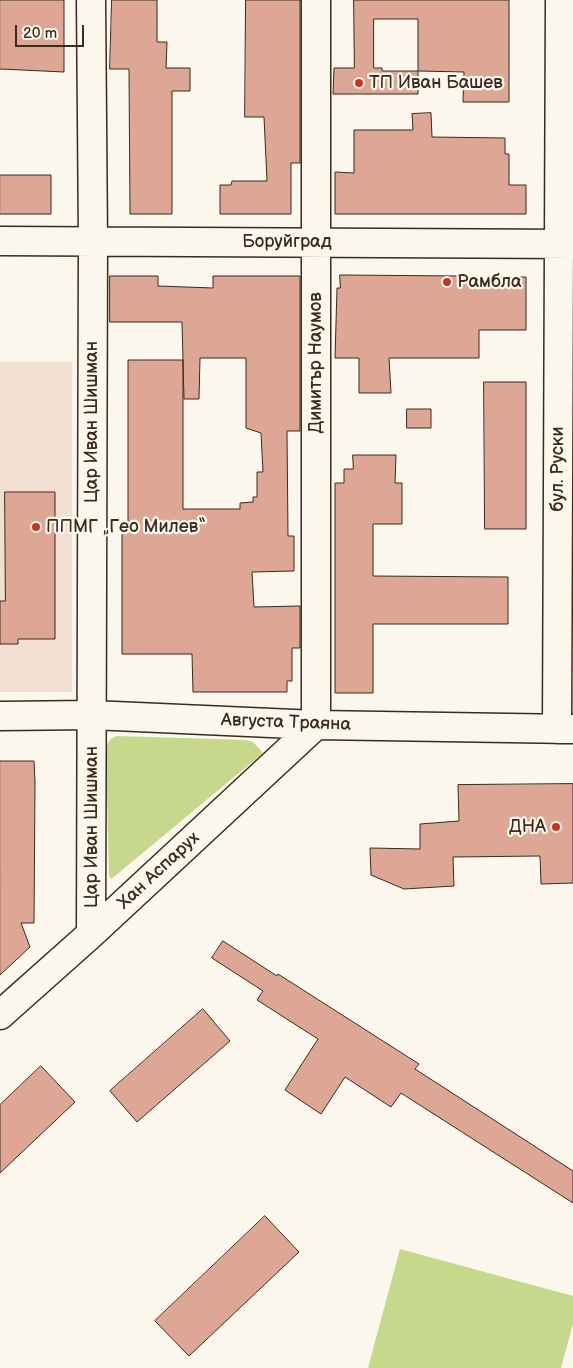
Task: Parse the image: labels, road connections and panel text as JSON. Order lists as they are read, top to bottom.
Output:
{
  "streets": {
    "street": [
      "Боруйград",
      "Димитър Наумов",
      "Цар Иван Шишман",
      "бул. Руски",
      "Августа Траяна",
      "Хан Аспарух"
    ]
  },
  "crossings": [
    ["Боруйград", "Димитър Наумов"],
    ["Боруйград", "Цар Иван Шишман"],
    ["Боруйград", "бул. Руски"],
    ["Димитър Наумов", "Августа Траяна"],
    ["Димитър Наумов", "Хан Аспарух"],
    ["Цар Иван Шишман", "Августа Траяна"],
    ["Цар Иван Шишман", "Хан Аспарух"],
    ["бул. Руски", "Августа Траяна"],
    ["Августа Траяна", "Хан Аспарух"]
  ],
  "places": [
    "ТП Иван Башев",
    "Рамбла",
    "ППМГ „Гео Милев“",
    "ДНА"
  ],
  "scale_bar": "20 m"
}
